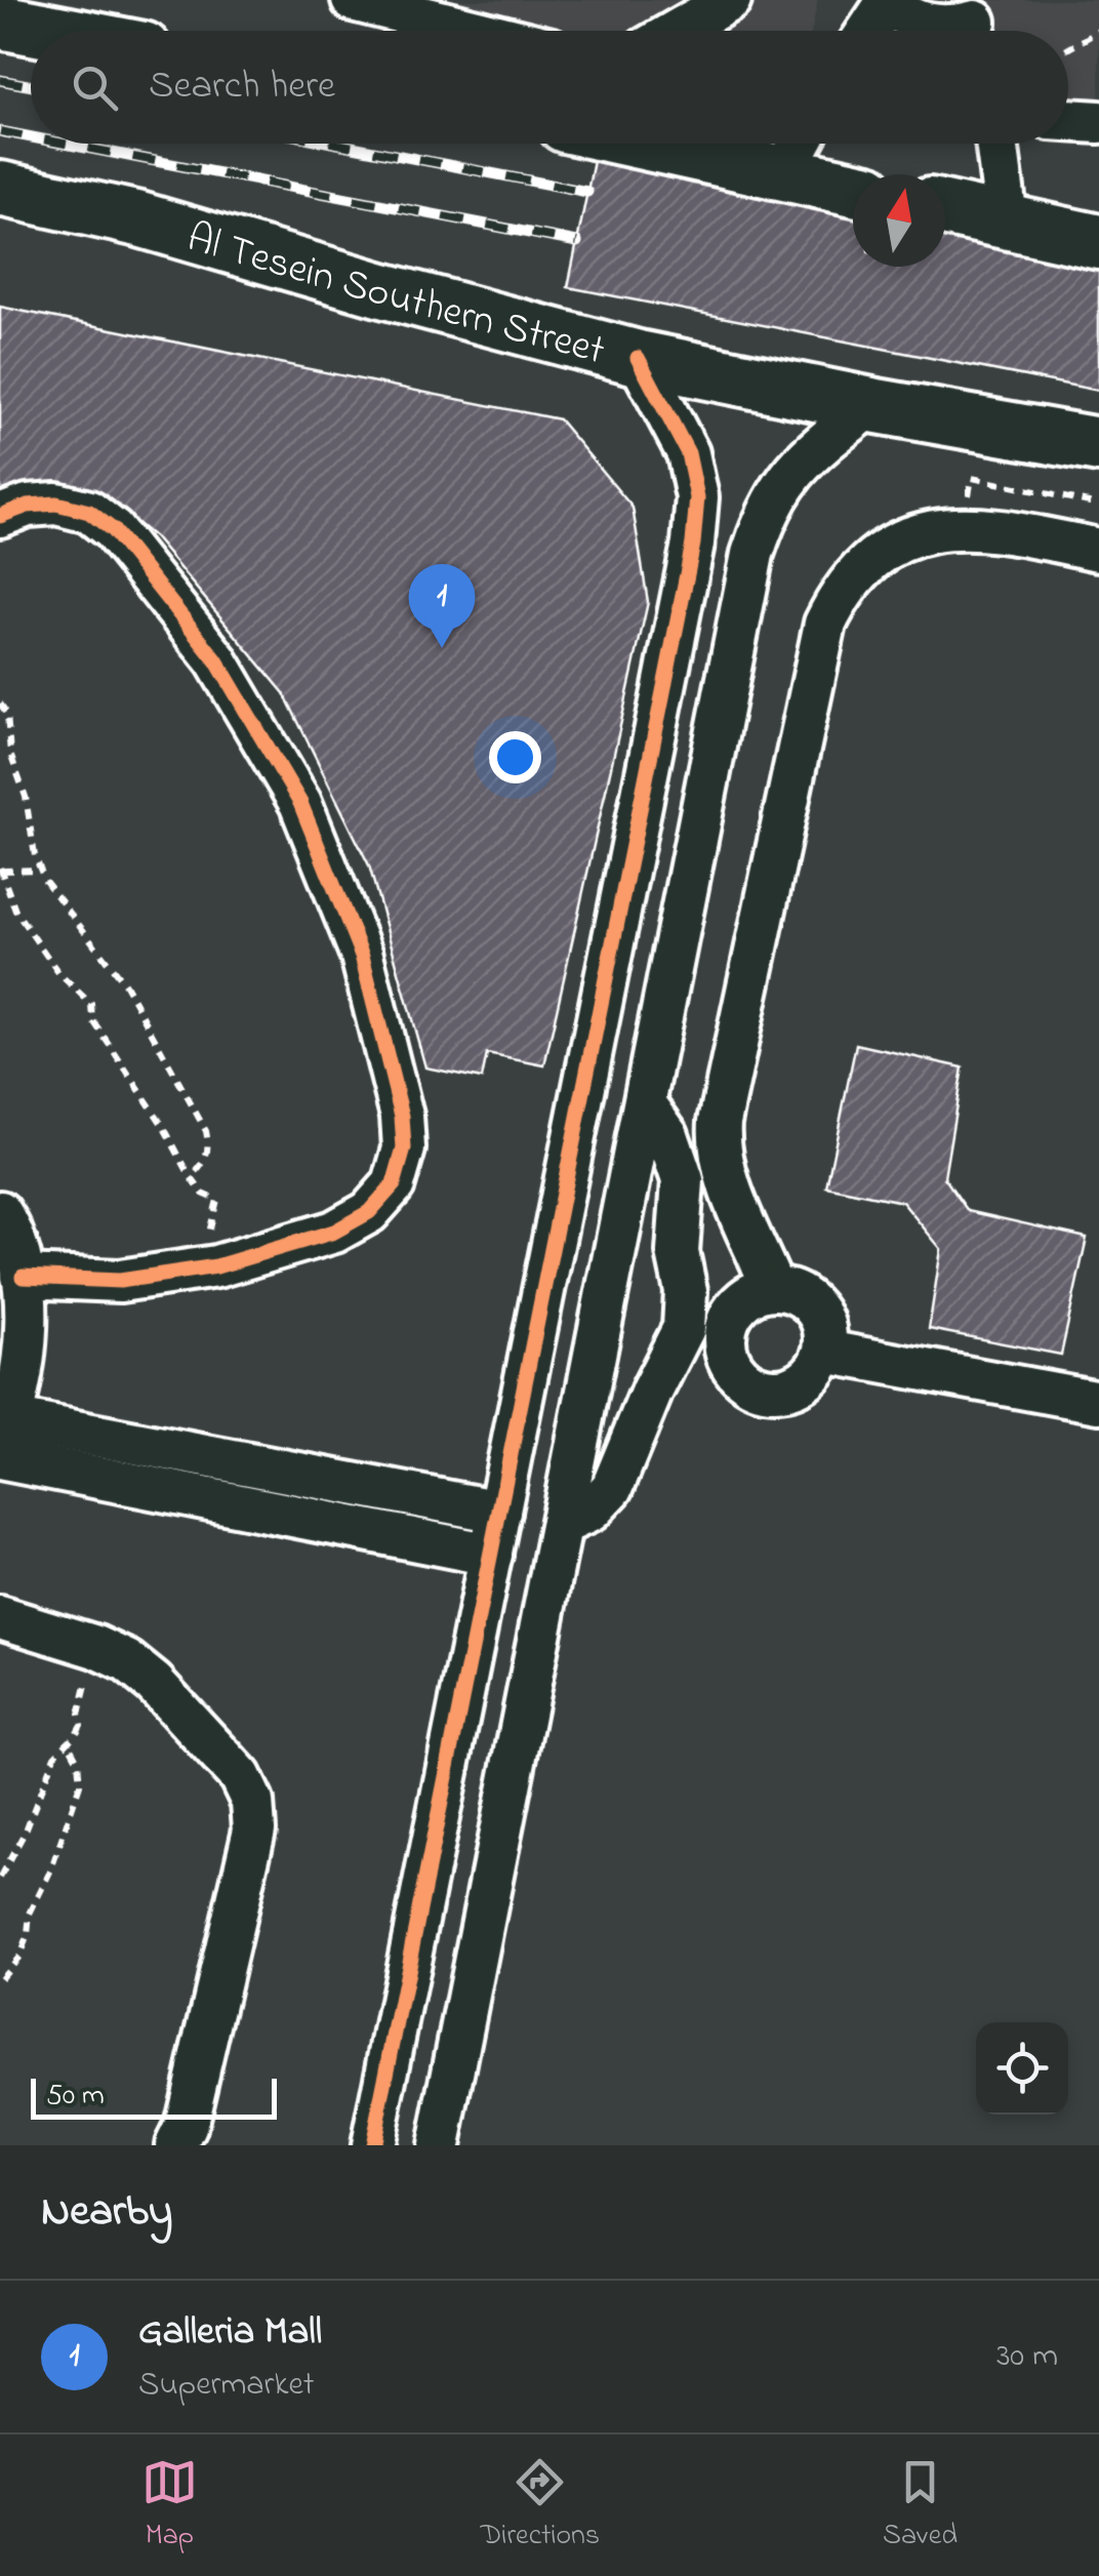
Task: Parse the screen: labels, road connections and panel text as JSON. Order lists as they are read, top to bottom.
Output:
{
  "streets": {
    "main road": ["Al Tesein Southern Street"]
  },
  "scale_bar": "50 m",
  "north": "top",
  "page": {
    "search": "Search here",
    "pins": "1",
    "scale": "50 m",
    "heading": "Nearby",
    "list": [
      {
        "mark": "1",
        "name": "Galleria Mall",
        "note": "Supermarket",
        "value": "30 m"
      }
    ],
    "nav": ["Map", "Directions", "Saved"]
  }
}
